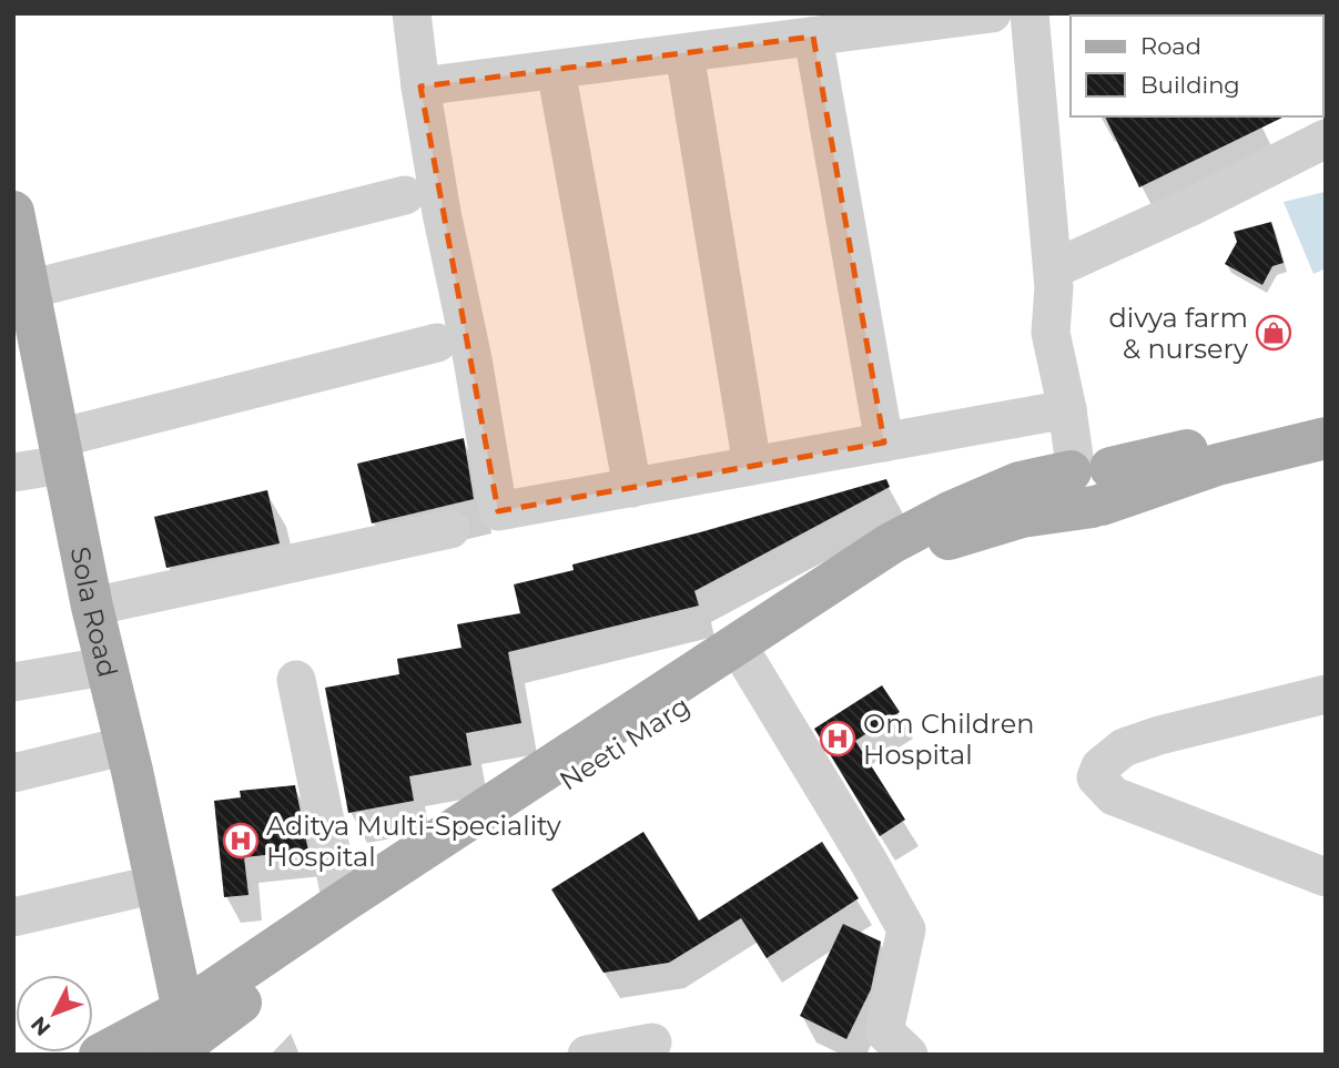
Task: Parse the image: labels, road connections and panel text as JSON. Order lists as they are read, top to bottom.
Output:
{
  "streets": {
    "main road": ["Sola Road", "Neeti Marg"]
  },
  "crossings": [
    ["Sola Road", "Neeti Marg"]
  ],
  "places": {
    "shop": ["divya farm & nursery"],
    "hospital": ["Om Children Hospital", "Aditya Multi-Speciality Hospital"]
  },
  "legend": ["Road", "Building"],
  "north": "bottom left"
}
